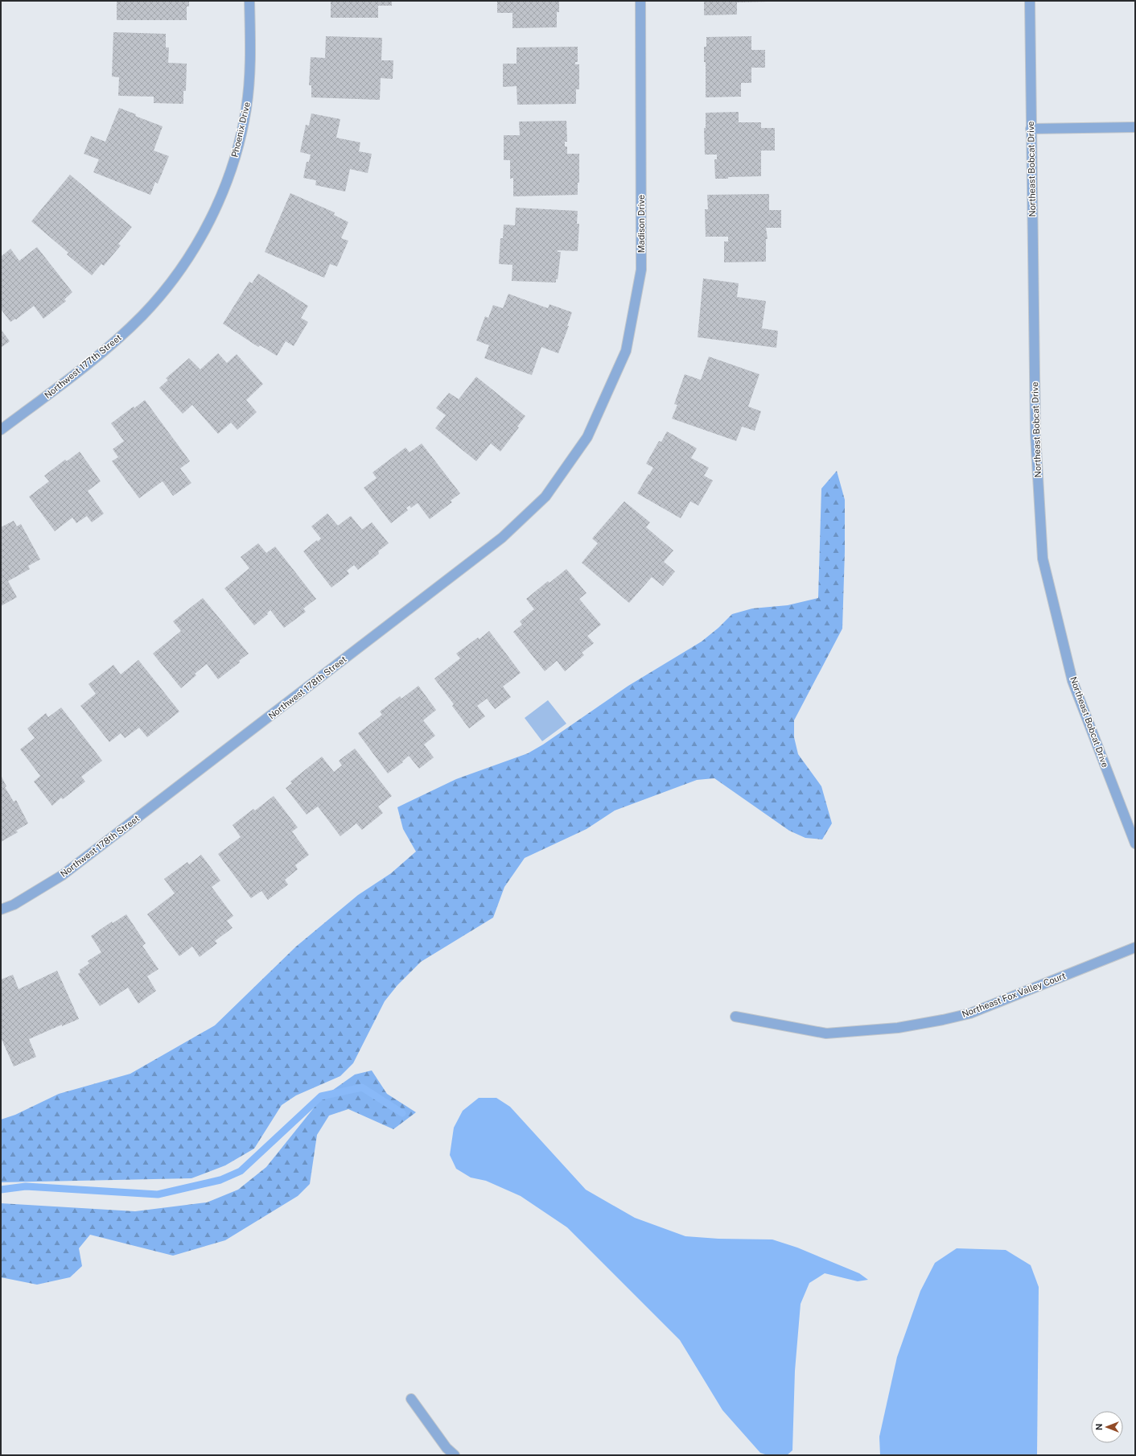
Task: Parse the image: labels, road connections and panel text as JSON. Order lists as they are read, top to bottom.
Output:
{
  "streets": {
    "street": [
      "Phoenix Drive",
      "Northeast Bobcat Drive",
      "Madison Drive",
      "Northwest 177th Street",
      "Northwest 178th Street",
      "Northeast Fox Valley Court"
    ]
  },
  "crossings": [
    ["Phoenix Drive", "Northwest 177th Street"],
    ["Madison Drive", "Northwest 178th Street"]
  ],
  "north": "left"
}
